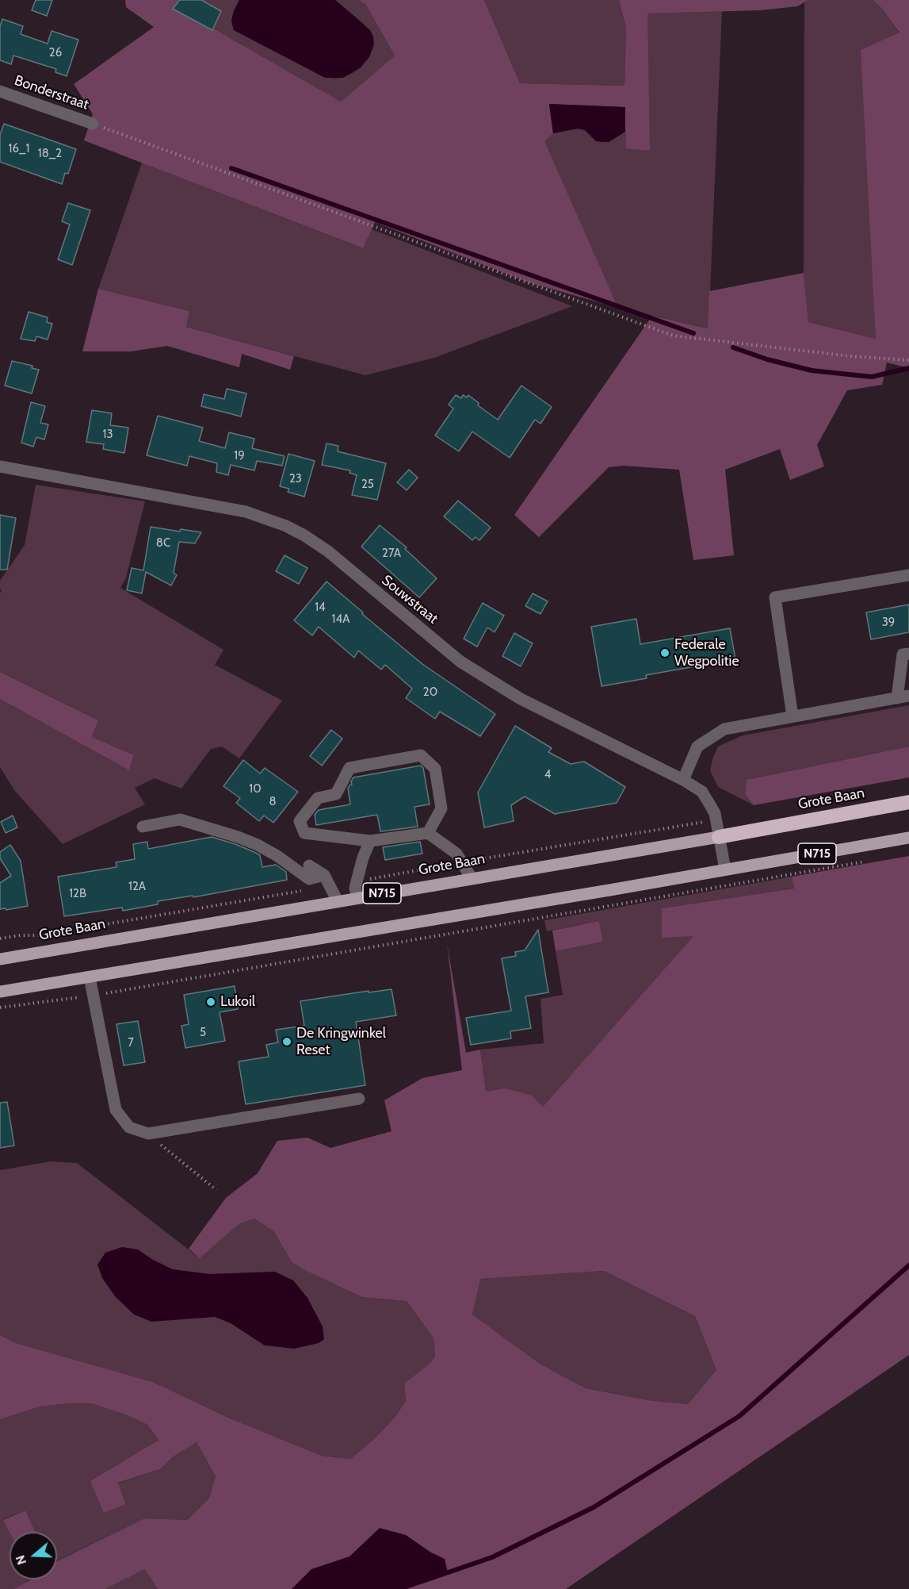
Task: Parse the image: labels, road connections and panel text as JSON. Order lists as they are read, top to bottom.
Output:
{
  "streets": {
    "highway": ["Grote Baan", "N715"],
    "street": ["Bonderstraat", "Souwstraat"]
  },
  "crossings": [
    ["Souwstraat", "Grote Baan"],
    ["Souwstraat", "N715"]
  ],
  "places": ["Federale Wegpolitie", "Lukoil", "De Kringwinkel Reset"],
  "house_numbers": [
    "26",
    "16_1",
    "18_2",
    "13",
    "19",
    "23",
    "25",
    "8C",
    "27A",
    "14",
    "14A",
    "39",
    "20",
    "4",
    "10",
    "8",
    "12A",
    "12B",
    "5",
    "7"
  ],
  "north": "left"
}
